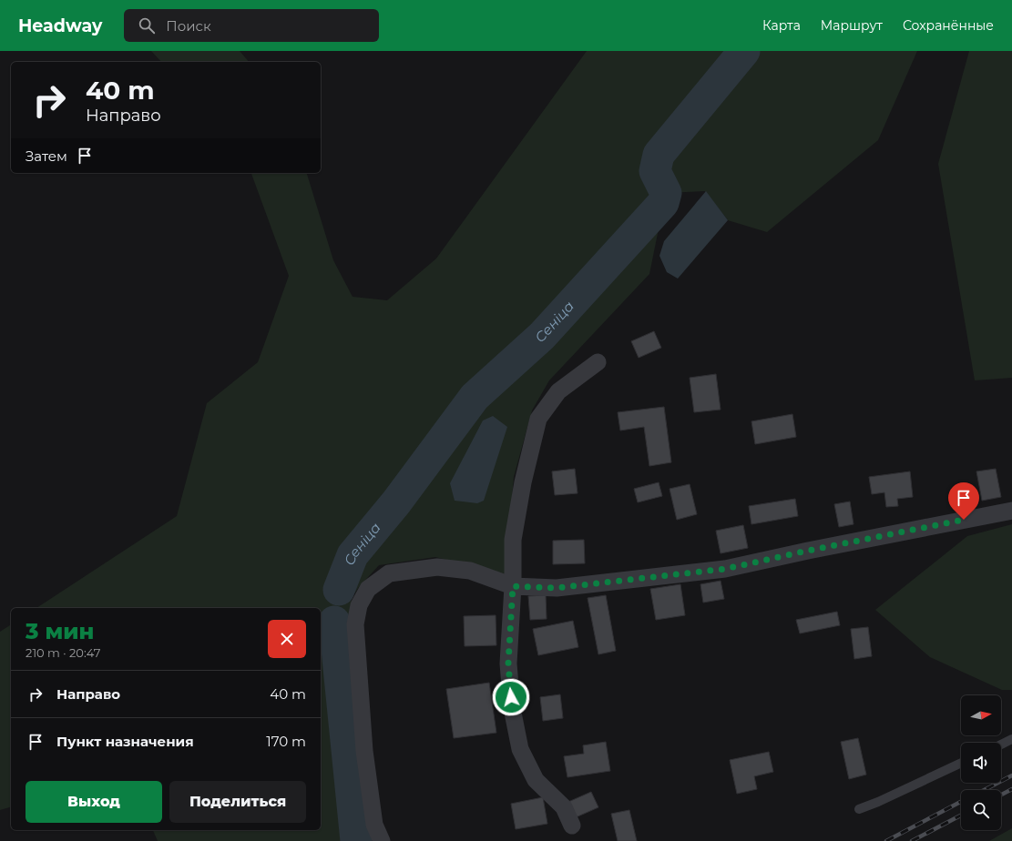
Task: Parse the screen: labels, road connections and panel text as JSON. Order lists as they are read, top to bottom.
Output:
{
  "water": ["Сеніца"],
  "north": "right",
  "page": {
    "header": "Headway",
    "search": "Поиск",
    "nav": ["Карта", "Маршрут", "Сохранённые"],
    "turn": ["40 m", "Направо"],
    "then": "Затем",
    "heading": ["3 мин", "210 m · 20:47"],
    "list": [
      {
        "name": "Направо",
        "value": "40 m"
      },
      {
        "name": "Пункт назначения",
        "value": "170 m"
      }
    ],
    "buttons": ["Выход", "Поделиться"]
  }
}
